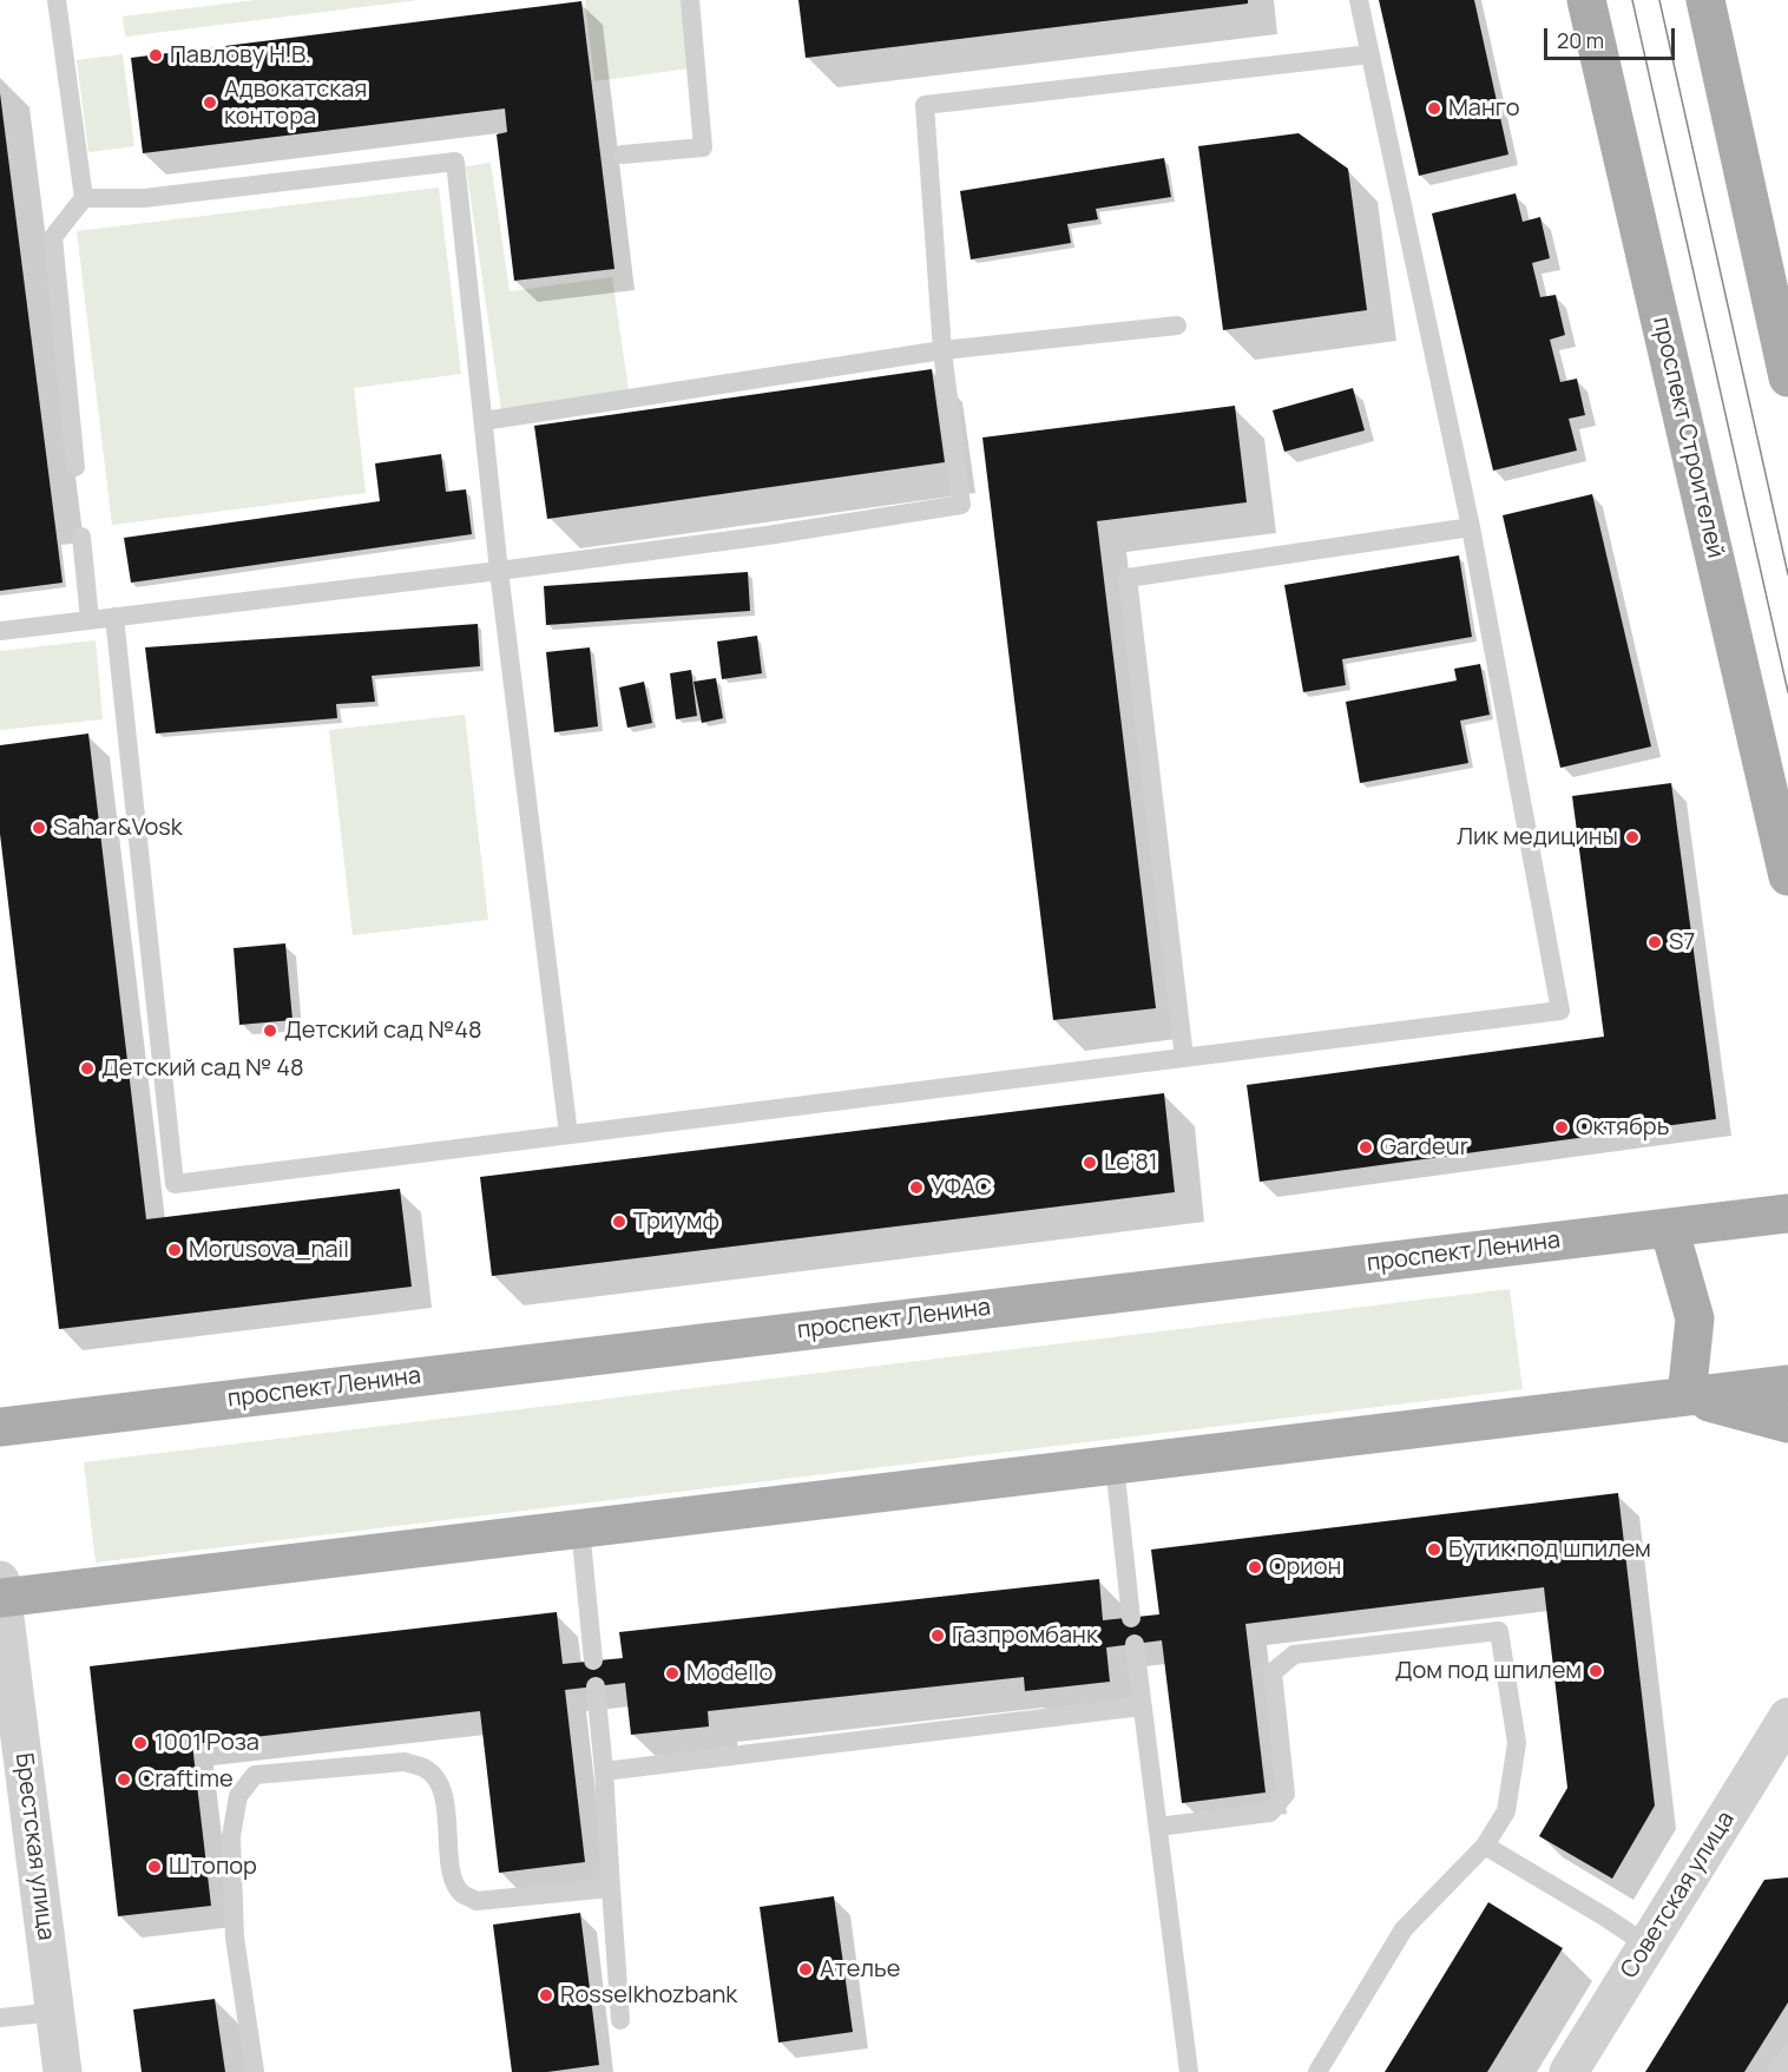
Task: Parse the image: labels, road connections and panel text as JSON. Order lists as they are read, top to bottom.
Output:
{
  "streets": {
    "main road": ["проспект Строителей", "проспект Ленина"],
    "street": ["Брестская улица", "Советская улица"]
  },
  "places": [
    "Павлову Н.В.",
    "Адвокатская контора",
    "Манго",
    "Sahar&Vosk",
    "Лик медицины",
    "S7",
    "Детский сад №48",
    "Детский сад № 48",
    "Октябрь",
    "Gardeur",
    "Le'81",
    "УФАС",
    "Триумф",
    "Morusova_nail",
    "Бутик под шпилем",
    "Орион",
    "Газпромбанк",
    "Дом под шпилем",
    "Modello",
    "1001 Роза",
    "Craftime",
    "Штопор",
    "Ателье",
    "Rosselkhozbank"
  ],
  "scale_bar": "20 m"
}
